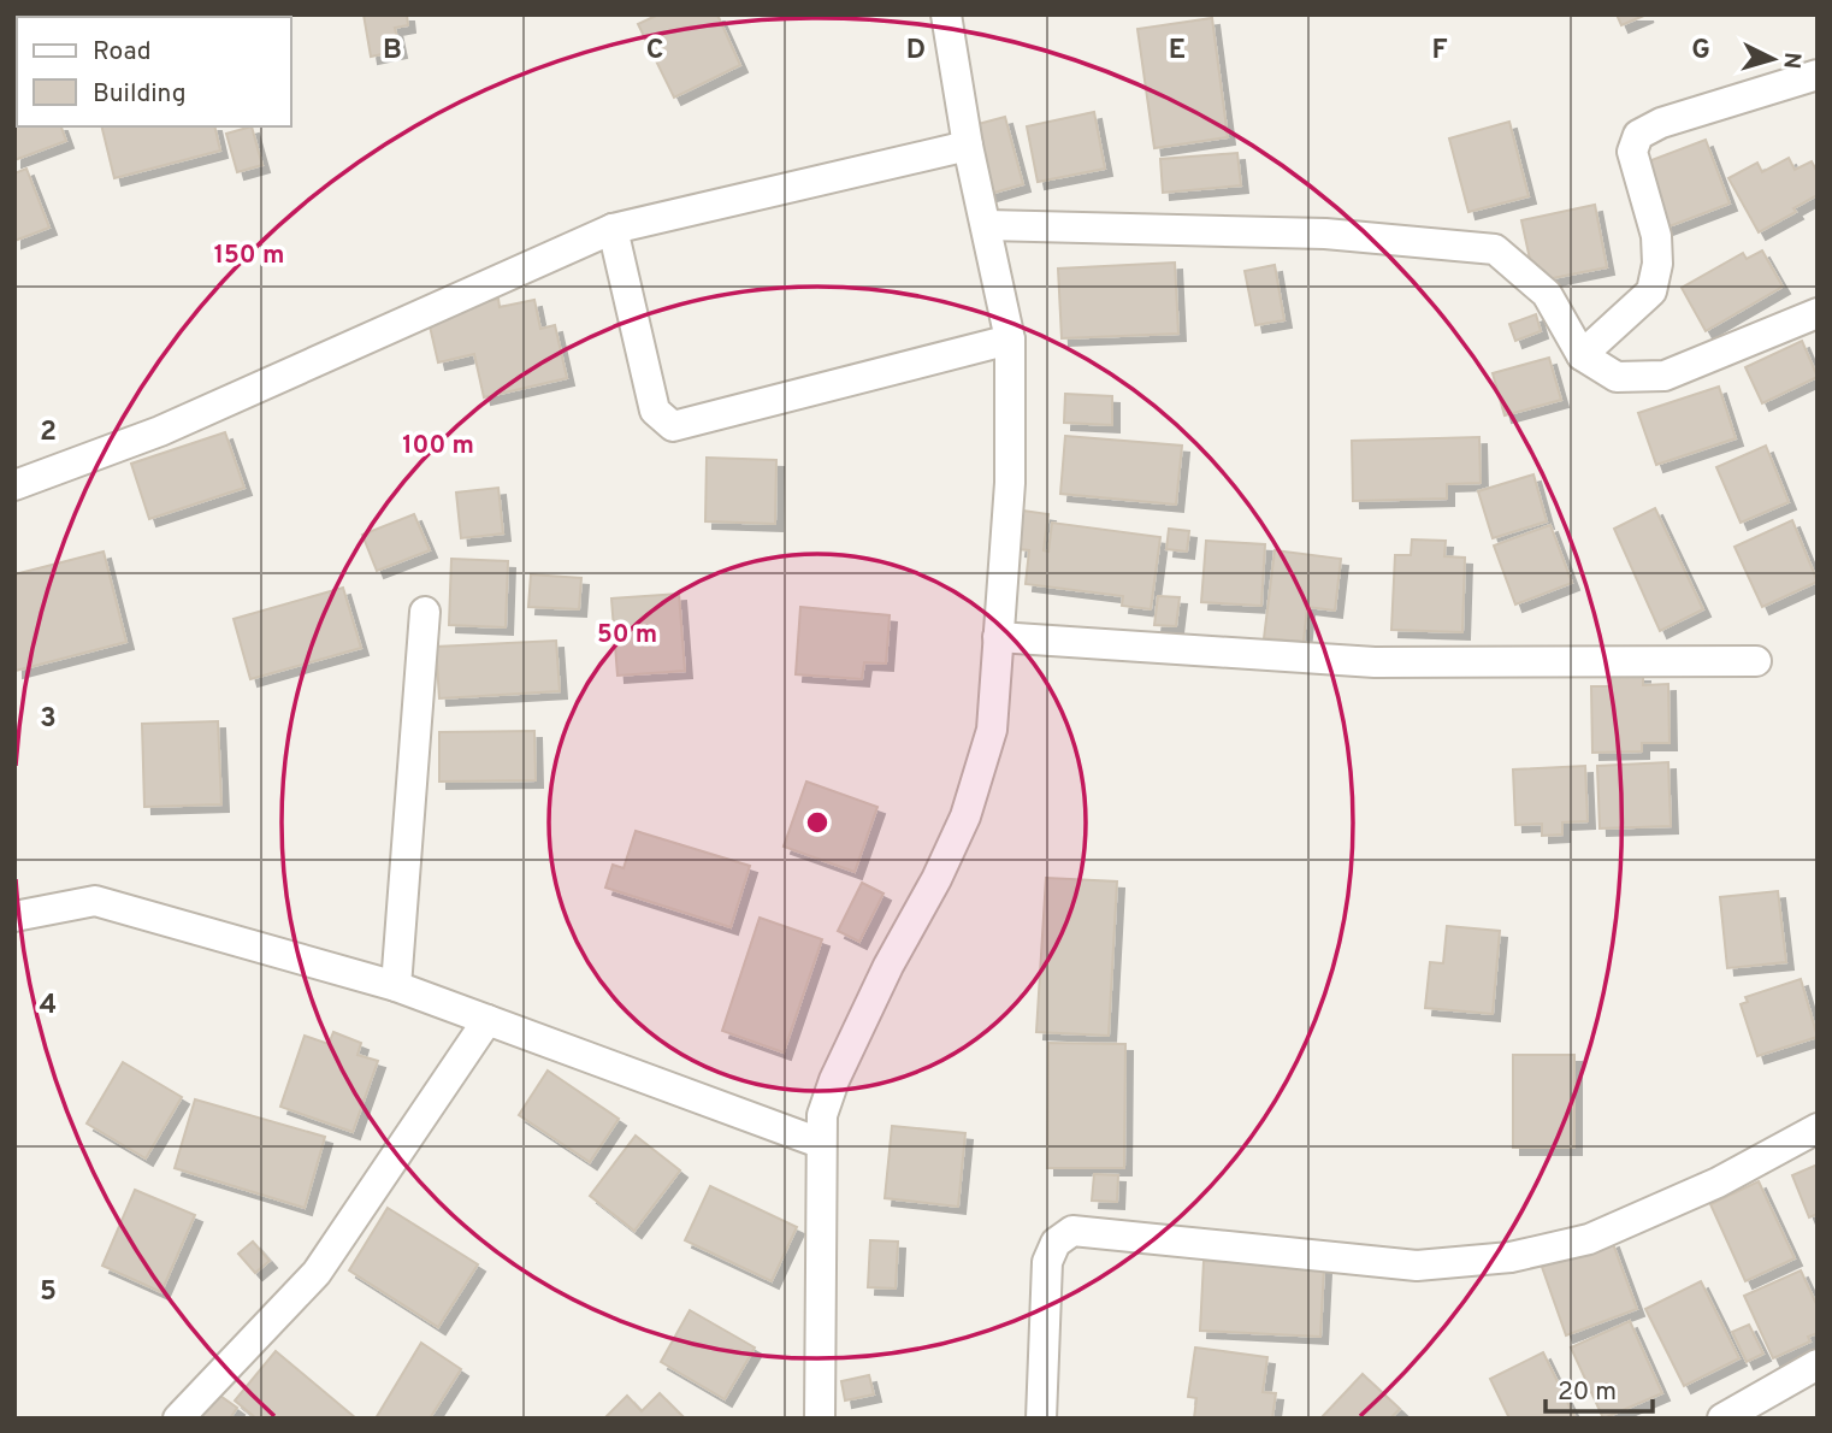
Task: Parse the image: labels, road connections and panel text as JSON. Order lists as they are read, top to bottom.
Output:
{
  "legend": ["Road", "Building"],
  "scale_bar": "20 m",
  "north": "right",
  "grid": {
    "columns": [
      "B",
      "C",
      "D",
      "E",
      "F",
      "G"
    ],
    "rows": [
      "2",
      "3",
      "4",
      "5"
    ]
  },
  "rings": ["150 m", "100 m", "50 m"]
}
